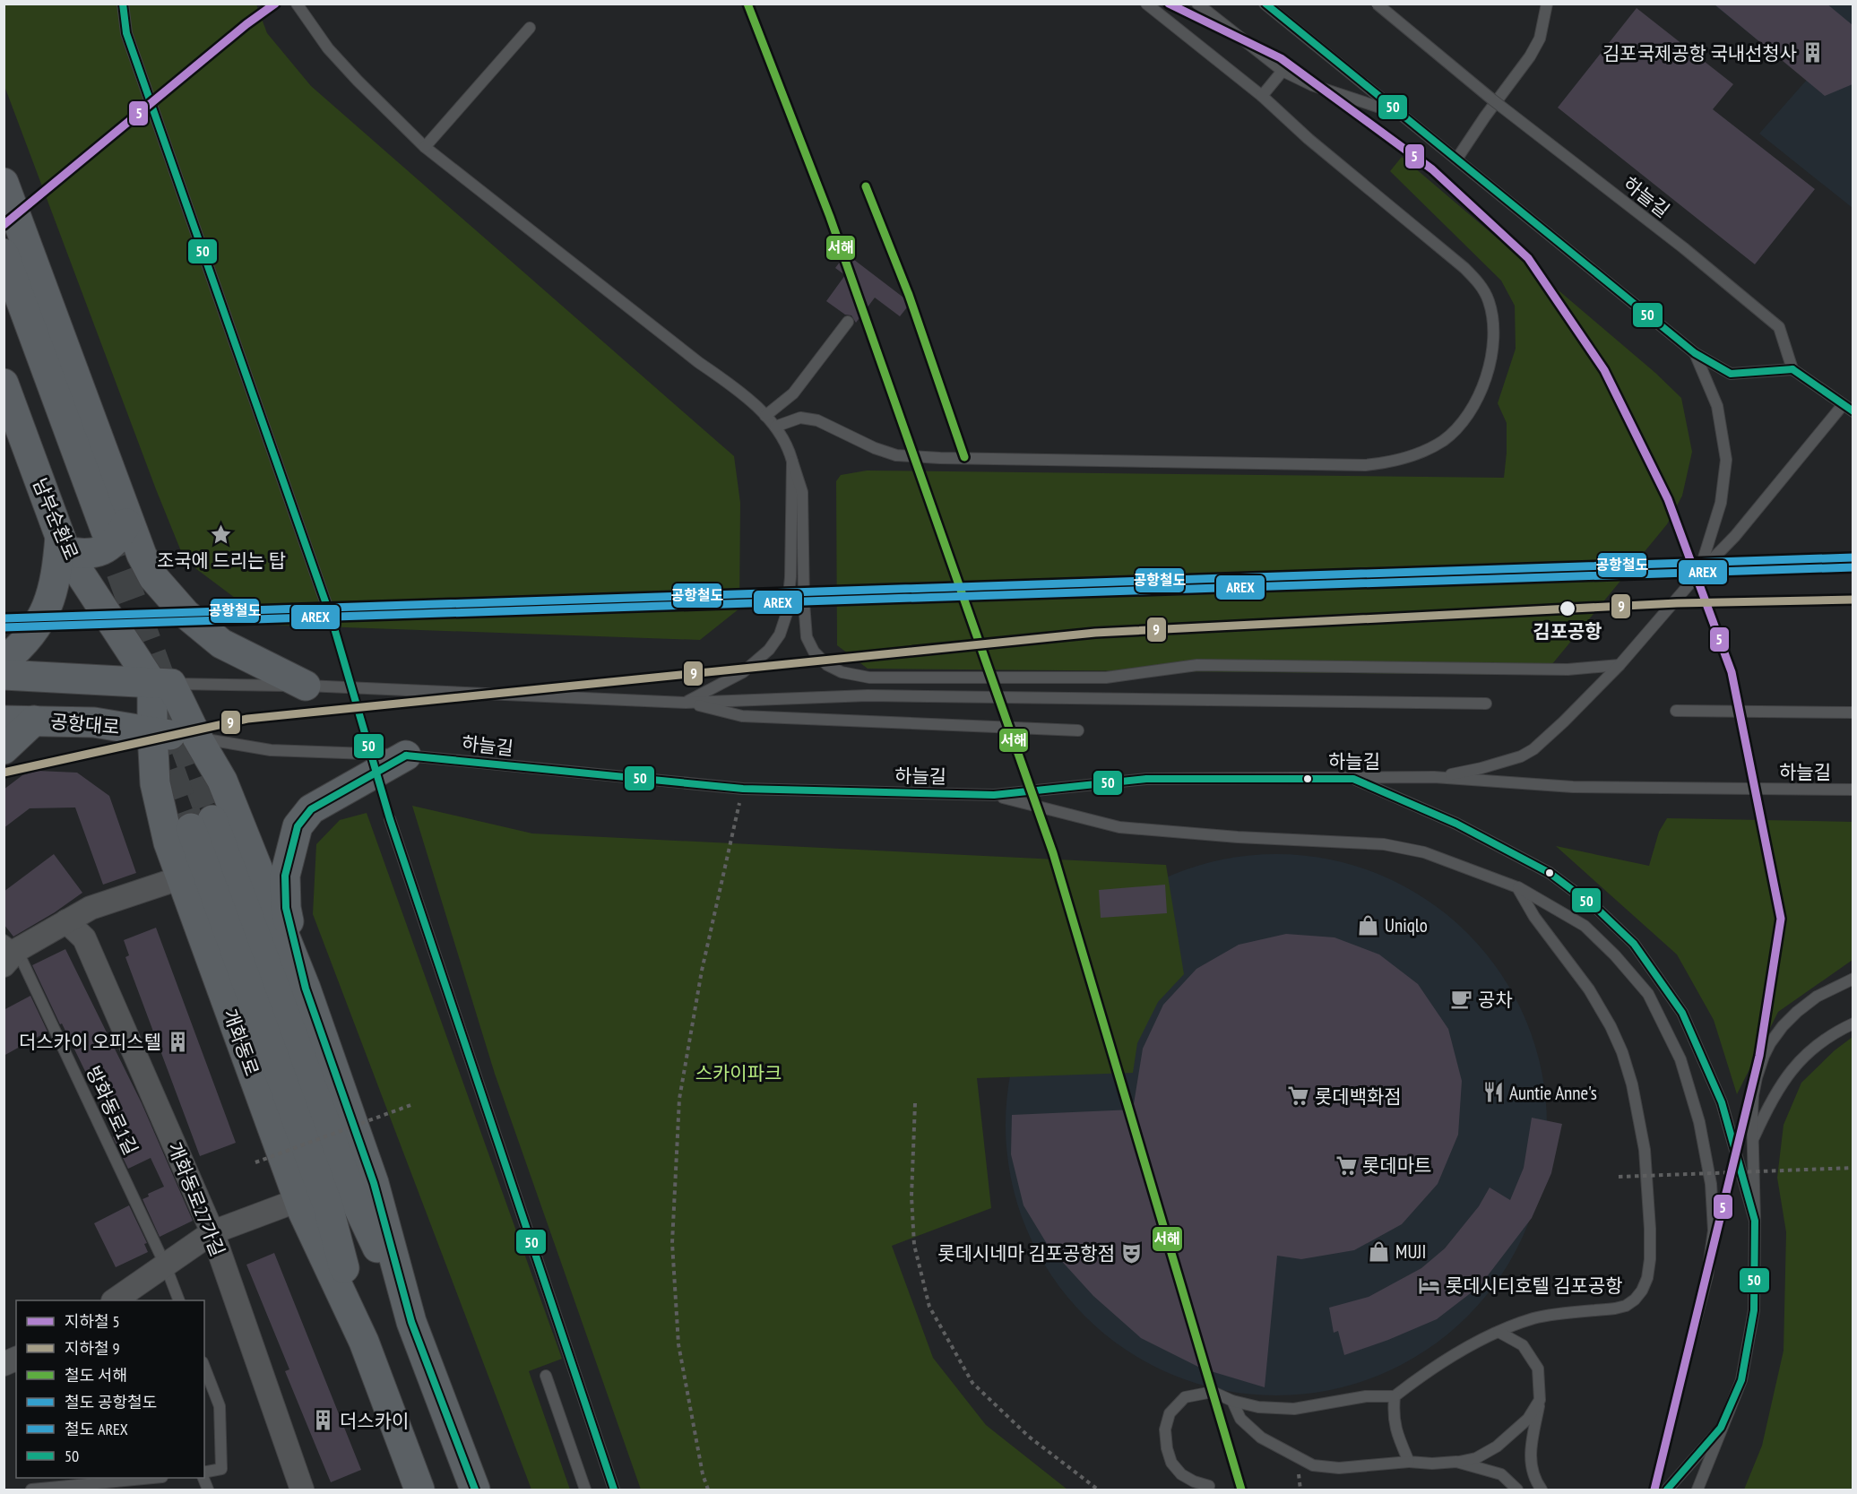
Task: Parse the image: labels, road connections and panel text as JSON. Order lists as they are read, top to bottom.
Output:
{
  "streets": {
    "main road": ["남부순환로", "공항대로", "개화동로"],
    "street": ["개화동로27가길"],
    "lane": ["하늘길", "방화동로1길"]
  },
  "crossings": [
    ["하늘길", "남부순환로"],
    ["하늘길", "공항대로"],
    ["하늘길", "개화동로"],
    ["남부순환로", "공항대로"],
    ["남부순환로", "개화동로"],
    ["공항대로", "개화동로"]
  ],
  "parks": ["스카이파크"],
  "places": {
    "building": ["김포국제공항 국내선청사", "더스카이 오피스텔", "더스카이"],
    "place": ["조국에 드리는 탑"],
    "other": ["김포공항"],
    "shop": ["Uniqlo", "MUJI"],
    "cafe": ["공차"],
    "restaurant": ["Auntie Anne's"],
    "supermarket": ["롯데백화점", "롯데마트"],
    "theatre": ["롯데시네마 김포공항점"],
    "hotel": ["롯데시티호텔 김포공항"]
  },
  "lines": [
    "metro line 5",
    "rail line 서해",
    "transit line 50",
    "rail line 공항철도",
    "rail line AREX",
    "metro line 9"
  ],
  "legend": [
    "지하철 5",
    "지하철 9",
    "철도 서해",
    "철도 공항철도",
    "철도 AREX",
    "50"
  ]
}
